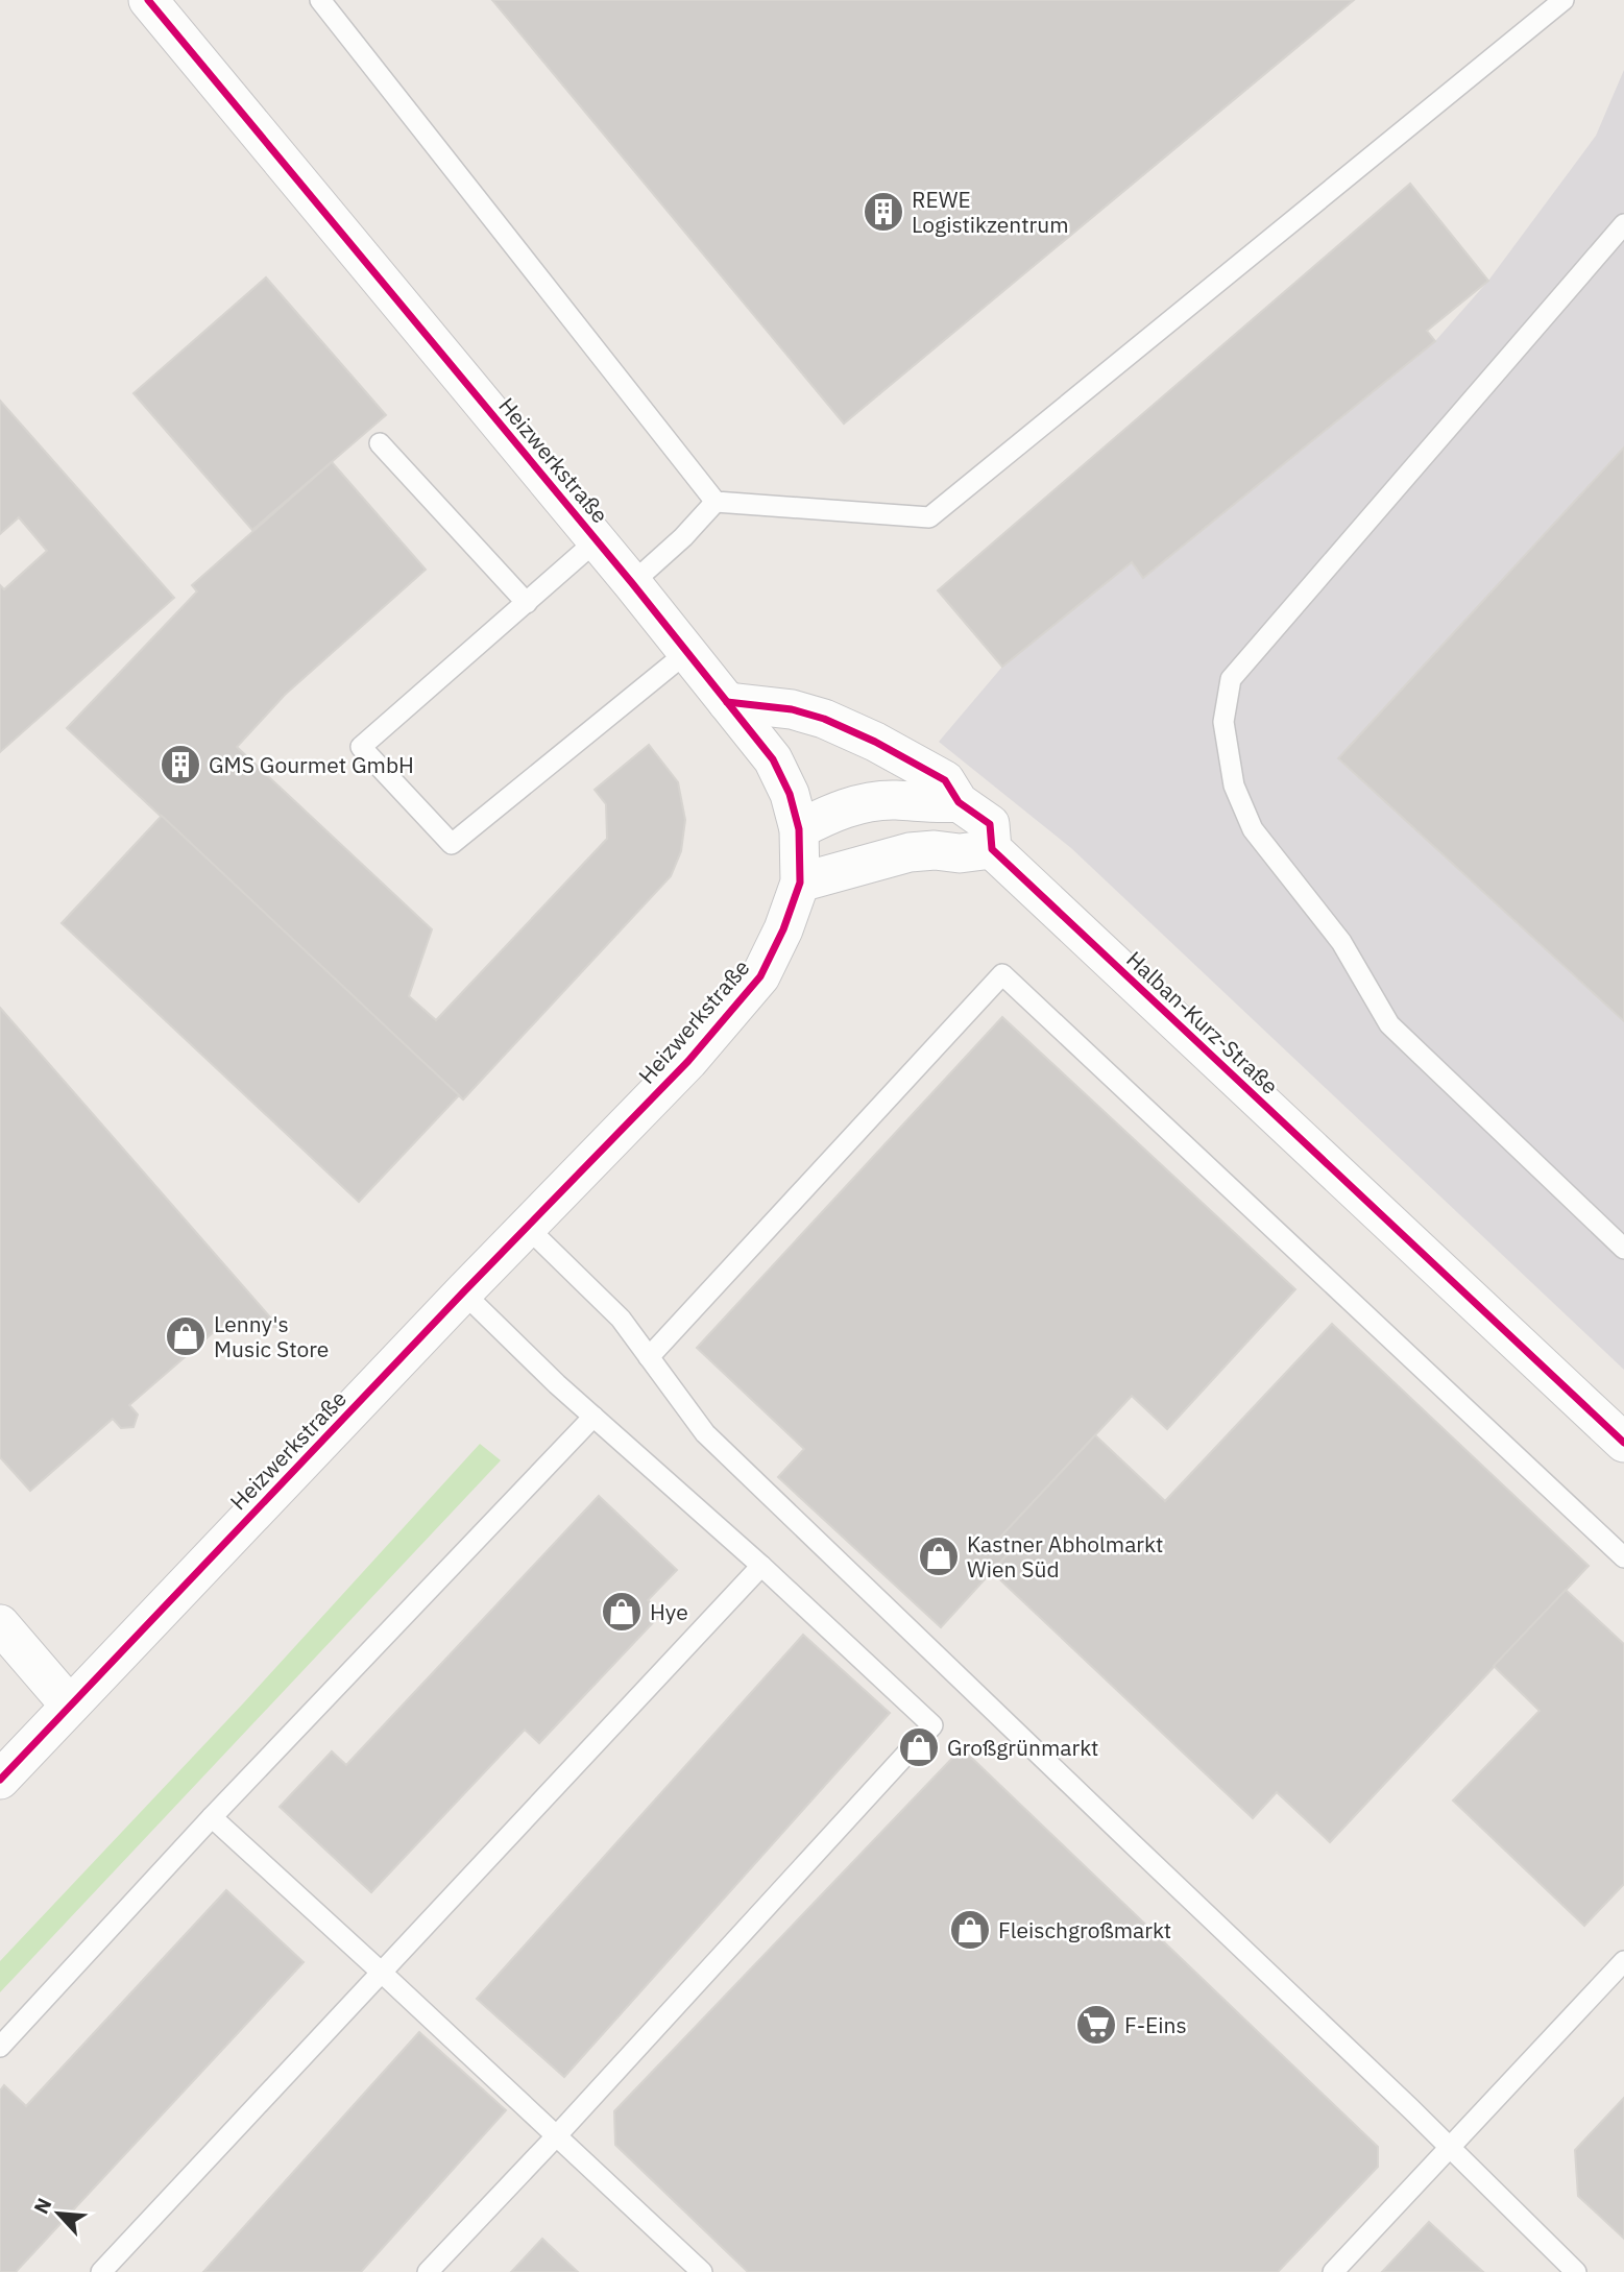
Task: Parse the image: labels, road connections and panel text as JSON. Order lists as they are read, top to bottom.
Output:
{
  "streets": {
    "street": ["Heizwerkstraße", "Halban-Kurz-Straße"]
  },
  "crossings": [
    ["Heizwerkstraße", "Halban-Kurz-Straße"]
  ],
  "places": {
    "building": ["REWE Logistikzentrum", "GMS Gourmet GmbH"],
    "shop": [
      "Lenny's Music Store",
      "Kastner Abholmarkt Wien Süd",
      "Hye",
      "Großgrünmarkt",
      "Fleischgroßmarkt"
    ],
    "supermarket": ["F-Eins"]
  },
  "north": "top left"
}
